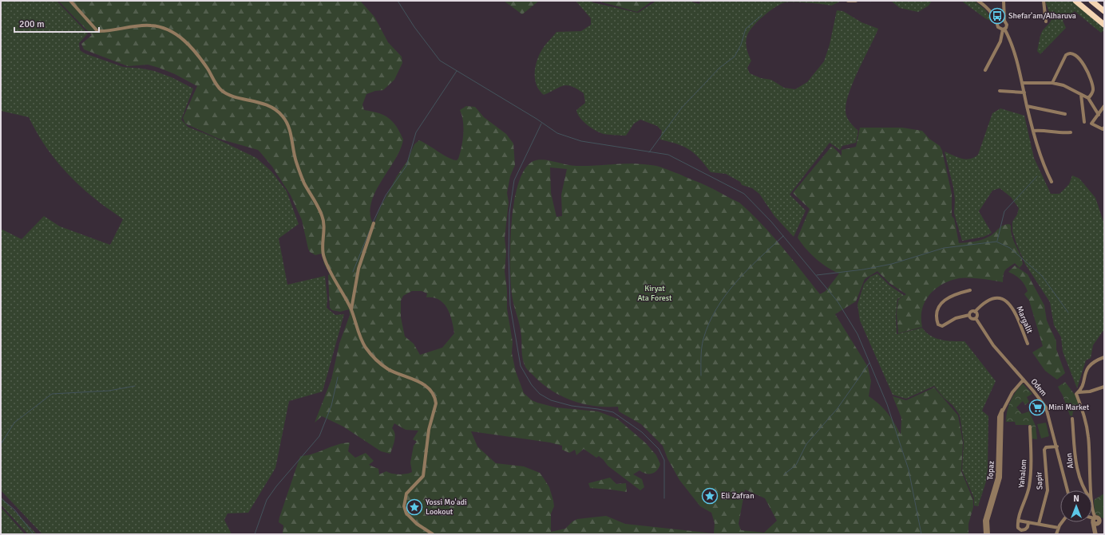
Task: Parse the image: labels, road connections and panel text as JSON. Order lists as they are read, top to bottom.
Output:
{
  "streets": {
    "street": [
      "Margalit",
      "Odem",
      "Alon",
      "Topaz",
      "Yahalom",
      "Sapir"
    ]
  },
  "crossings": [
    ["Margalit", "Odem"],
    ["Odem", "Topaz"],
    ["Odem", "Sapir"]
  ],
  "parks": ["Kiryat Ata Forest"],
  "places": {
    "bus stop": ["Shefar'am/Alharuva"],
    "supermarket": ["Mini Market"],
    "place": ["Eli Zafran", "Yossi Mo'adi Lookout"]
  },
  "scale_bar": "200 m",
  "north": "top"
}
